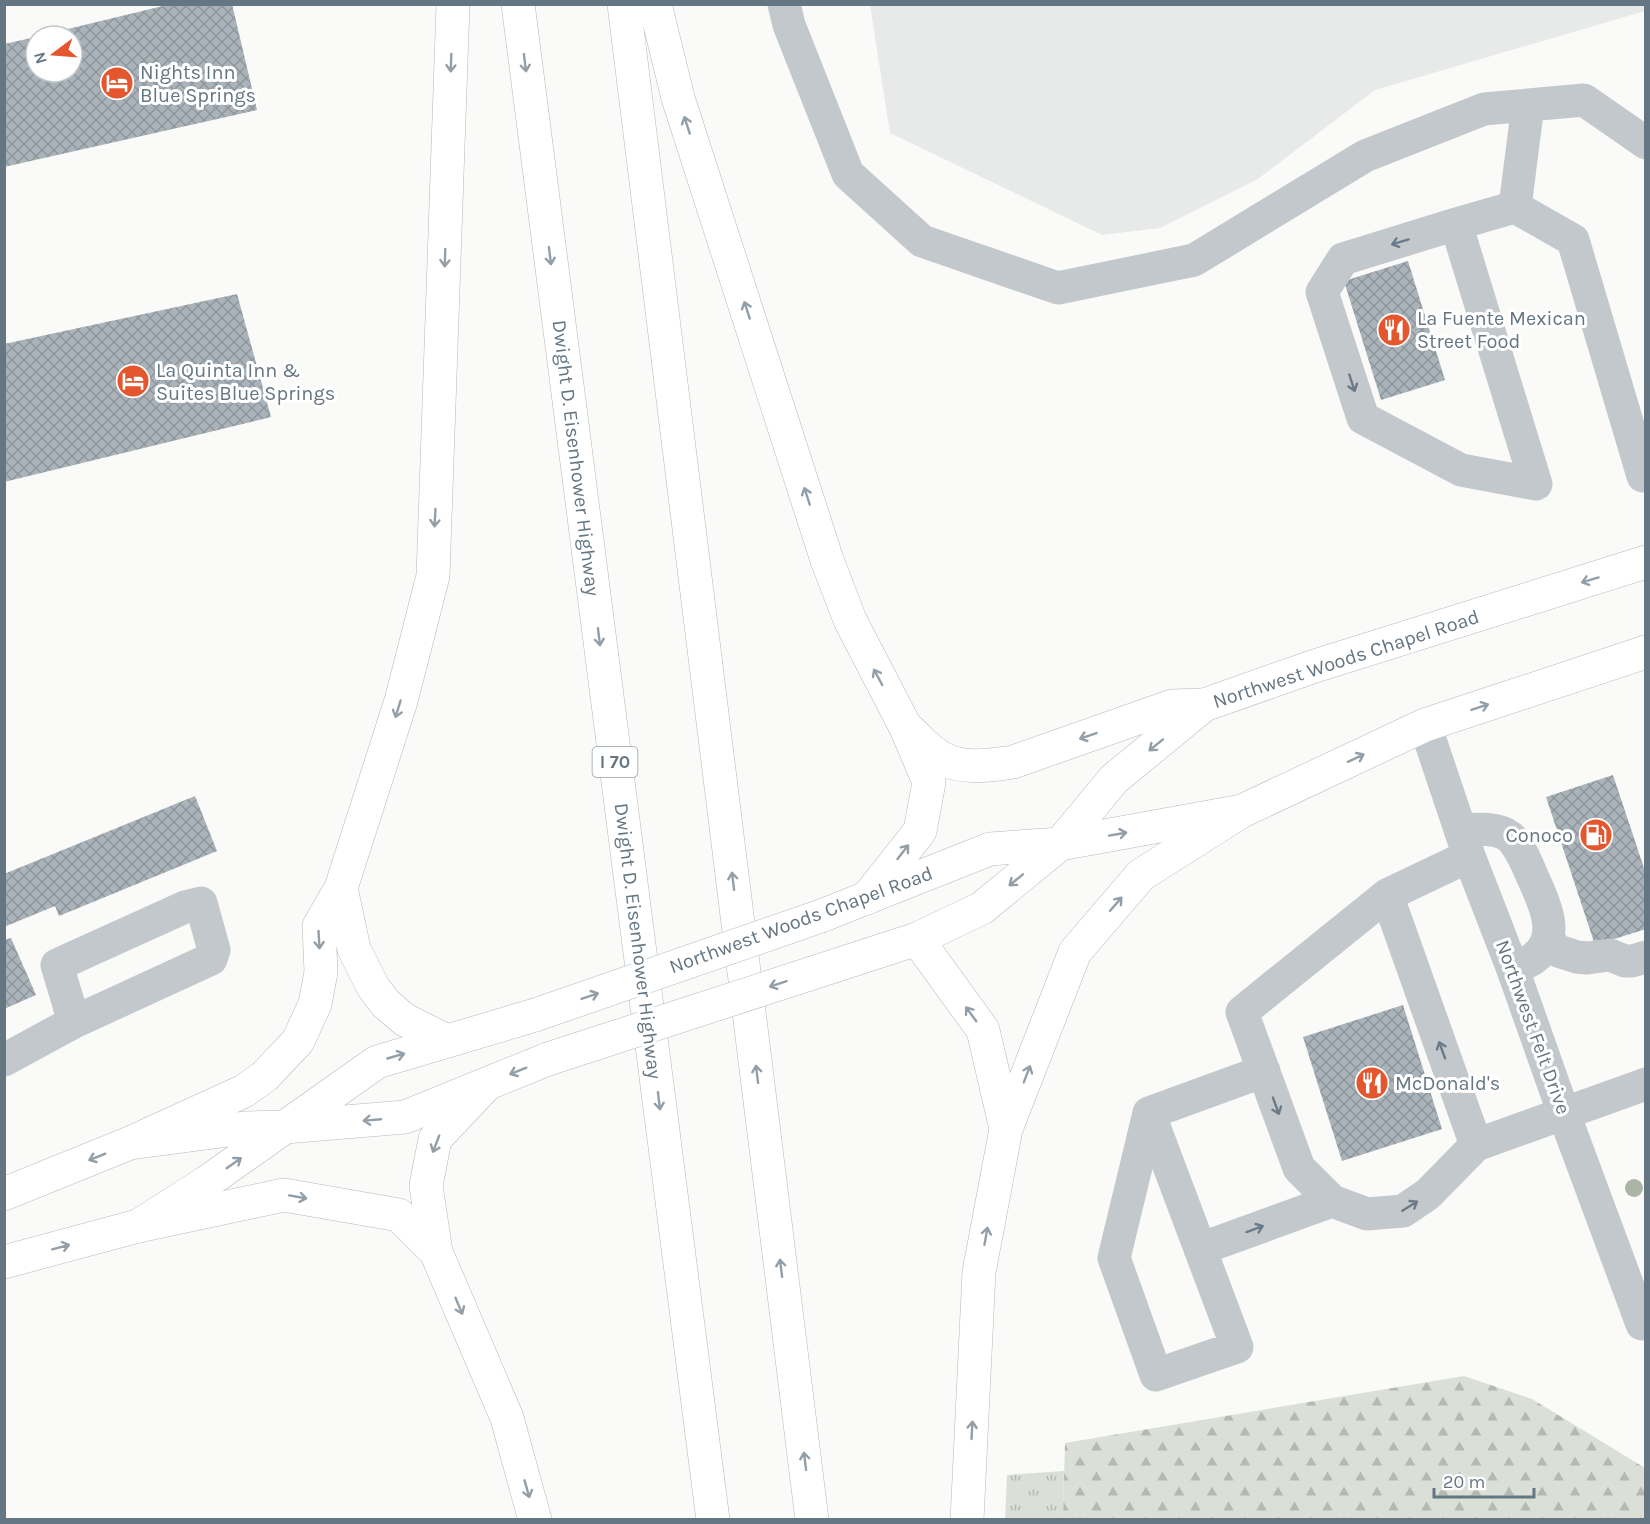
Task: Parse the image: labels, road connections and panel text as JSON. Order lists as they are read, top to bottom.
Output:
{
  "streets": {
    "main road": ["Dwight D. Eisenhower Highway", "Northwest Woods Chapel Road", "I 70"],
    "street": ["Northwest Felt Drive"]
  },
  "crossings": [
    ["Northwest Woods Chapel Road", "Northwest Felt Drive"]
  ],
  "places": {
    "hotel": ["Nights Inn Blue Springs", "La Quinta Inn & Suites Blue Springs"],
    "restaurant": ["La Fuente Mexican Street Food", "McDonald's"],
    "fuel station": ["Conoco"]
  },
  "scale_bar": "20 m",
  "north": "left"
}
